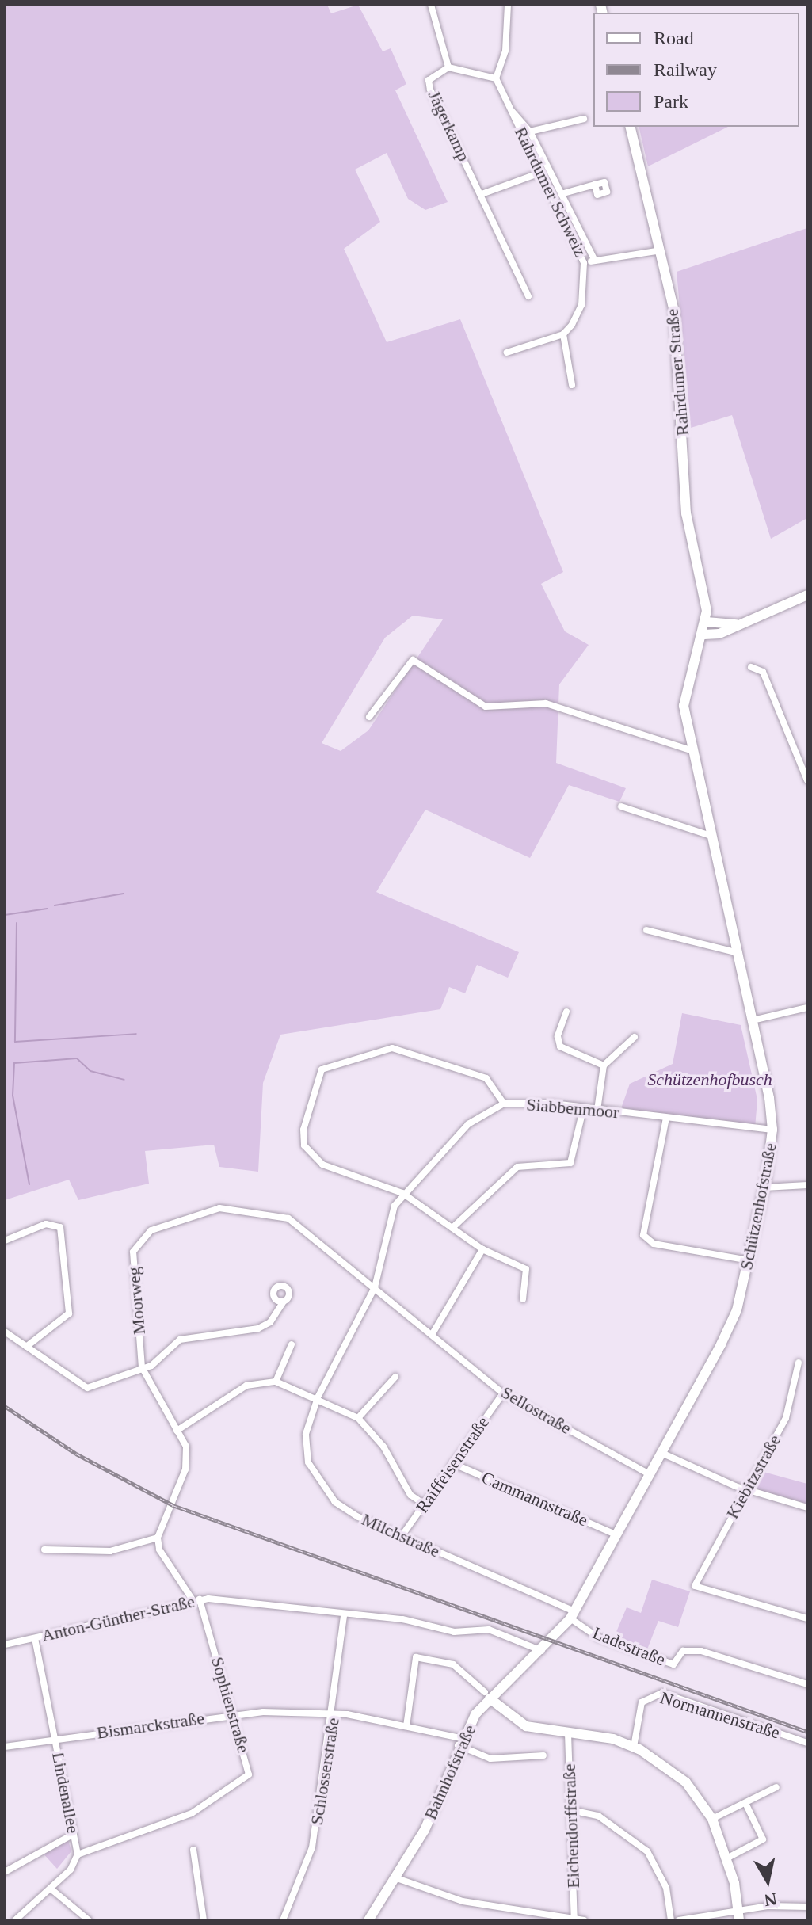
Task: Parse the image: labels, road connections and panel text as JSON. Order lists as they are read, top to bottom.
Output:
{
  "streets": {
    "main road": ["Rahrdumer Straße", "Schützenhofstraße", "Bahnhofstraße"],
    "street": [
      "Jägerkamp",
      "Rahrdumer Schweiz",
      "Siabbenmoor",
      "Moorweg",
      "Sellostraße",
      "Raiffeisenstraße",
      "Kiebitzstraße",
      "Cammannstraße",
      "Milchstraße",
      "Anton-Günther-Straße",
      "Ladestraße",
      "Sophienstraße",
      "Normannenstraße",
      "Bismarckstraße",
      "Schlosserstraße",
      "Lindenallee",
      "Eichendorffstraße"
    ]
  },
  "crossings": [
    ["Rahrdumer Schweiz", "Rahrdumer Straße"],
    ["Rahrdumer Straße", "Schützenhofstraße"],
    ["Siabbenmoor", "Schützenhofstraße"],
    ["Siabbenmoor", "Moorweg"],
    ["Siabbenmoor", "Sellostraße"],
    ["Siabbenmoor", "Milchstraße"],
    ["Schützenhofstraße", "Sellostraße"],
    ["Schützenhofstraße", "Cammannstraße"],
    ["Schützenhofstraße", "Milchstraße"],
    ["Schützenhofstraße", "Ladestraße"],
    ["Schützenhofstraße", "Bahnhofstraße"],
    ["Moorweg", "Sellostraße"],
    ["Moorweg", "Sophienstraße"],
    ["Sellostraße", "Raiffeisenstraße"],
    ["Raiffeisenstraße", "Cammannstraße"],
    ["Raiffeisenstraße", "Milchstraße"],
    ["Milchstraße", "Ladestraße"],
    ["Anton-Günther-Straße", "Sophienstraße"],
    ["Anton-Günther-Straße", "Schlosserstraße"],
    ["Anton-Günther-Straße", "Bahnhofstraße"],
    ["Anton-Günther-Straße", "Lindenallee"],
    ["Sophienstraße", "Bismarckstraße"],
    ["Sophienstraße", "Lindenallee"],
    ["Bismarckstraße", "Schlosserstraße"],
    ["Bismarckstraße", "Bahnhofstraße"],
    ["Bismarckstraße", "Lindenallee"]
  ],
  "parks": ["Schützenhofbusch"],
  "legend": ["Road", "Railway", "Park"],
  "north": "bottom"
}
